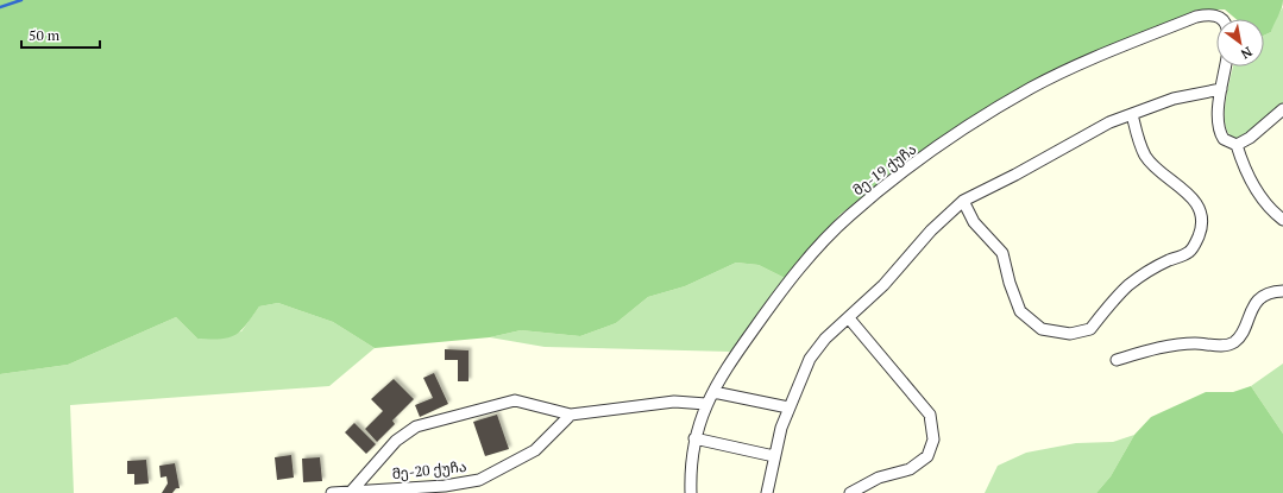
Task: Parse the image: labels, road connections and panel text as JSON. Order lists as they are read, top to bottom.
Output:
{
  "streets": {
    "street": ["მე-19 ქუჩა", "მე-20 ქუჩა"]
  },
  "scale_bar": "50 m",
  "north": "bottom right"
}
